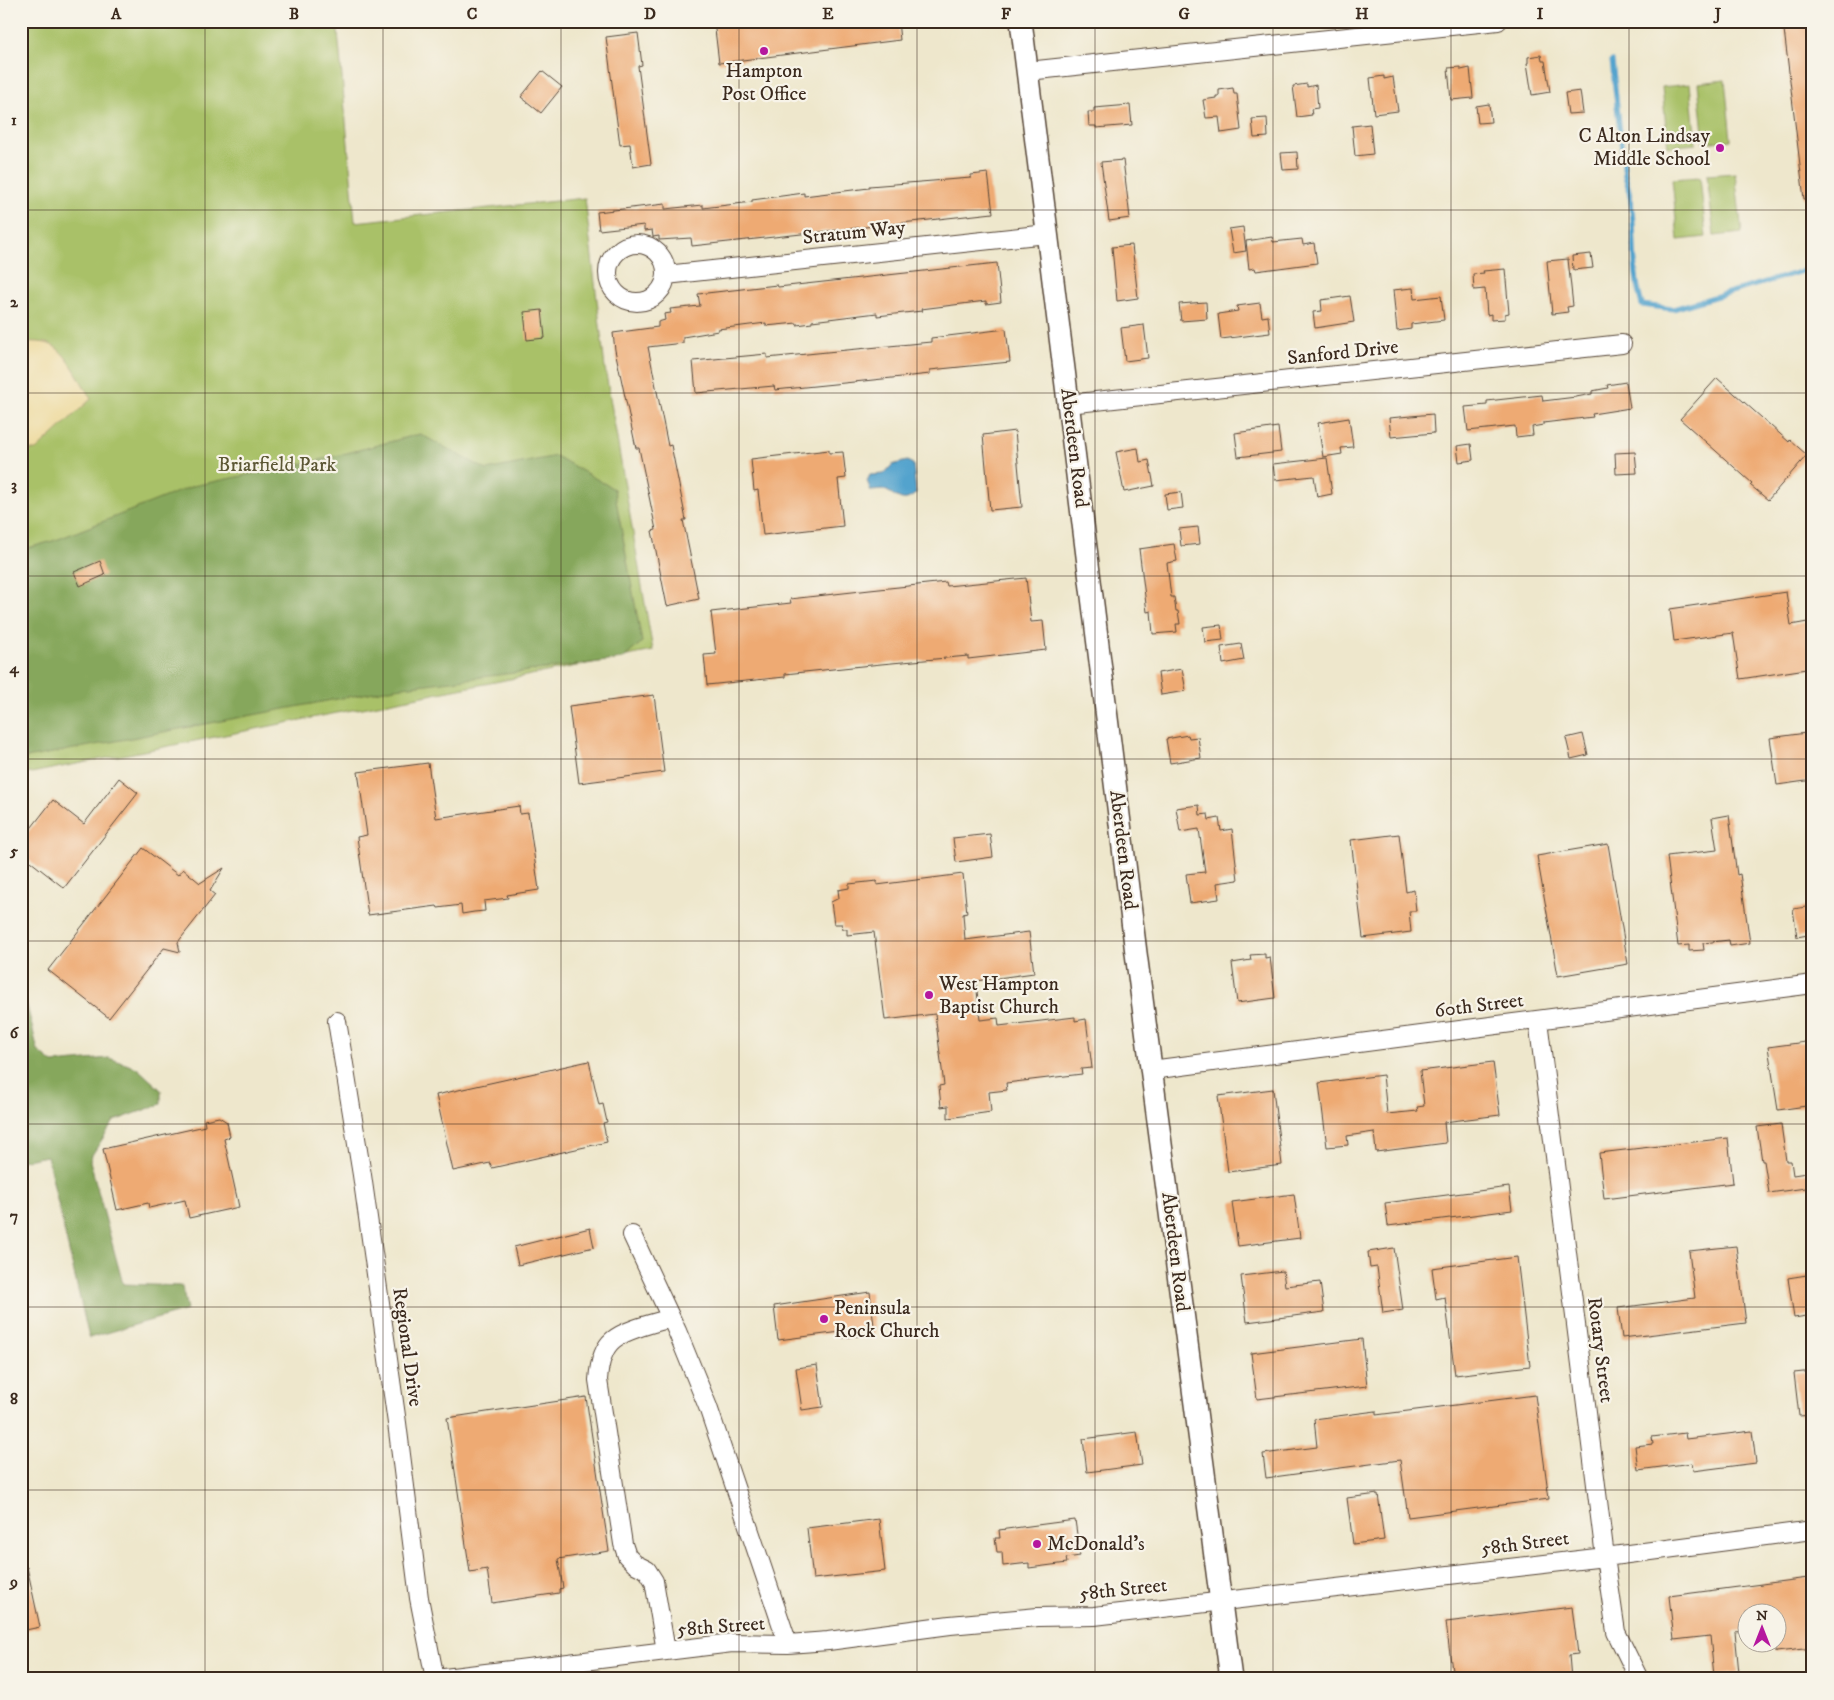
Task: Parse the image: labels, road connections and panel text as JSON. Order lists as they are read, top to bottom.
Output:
{
  "streets": {
    "main road": ["Aberdeen Road"],
    "street": [
      "Stratum Way",
      "Sanford Drive",
      "60th Street",
      "Regional Drive",
      "Rotary Street",
      "58th Street"
    ]
  },
  "crossings": [
    ["Stratum Way", "Aberdeen Road"],
    ["Sanford Drive", "Aberdeen Road"],
    ["Aberdeen Road", "60th Street"],
    ["Aberdeen Road", "58th Street"],
    ["60th Street", "Rotary Street"],
    ["Regional Drive", "58th Street"],
    ["Rotary Street", "58th Street"]
  ],
  "parks": ["Briarfield Park"],
  "places": [
    "Hampton Post Office",
    "C Alton Lindsay Middle School",
    "West Hampton Baptist Church",
    "Peninsula Rock Church",
    "McDonald's"
  ],
  "north": "top",
  "grid": {
    "columns": [
      "A",
      "B",
      "C",
      "D",
      "E",
      "F",
      "G",
      "H",
      "I",
      "J"
    ],
    "rows": [
      "1",
      "2",
      "3",
      "4",
      "5",
      "6",
      "7",
      "8",
      "9"
    ]
  }
}
